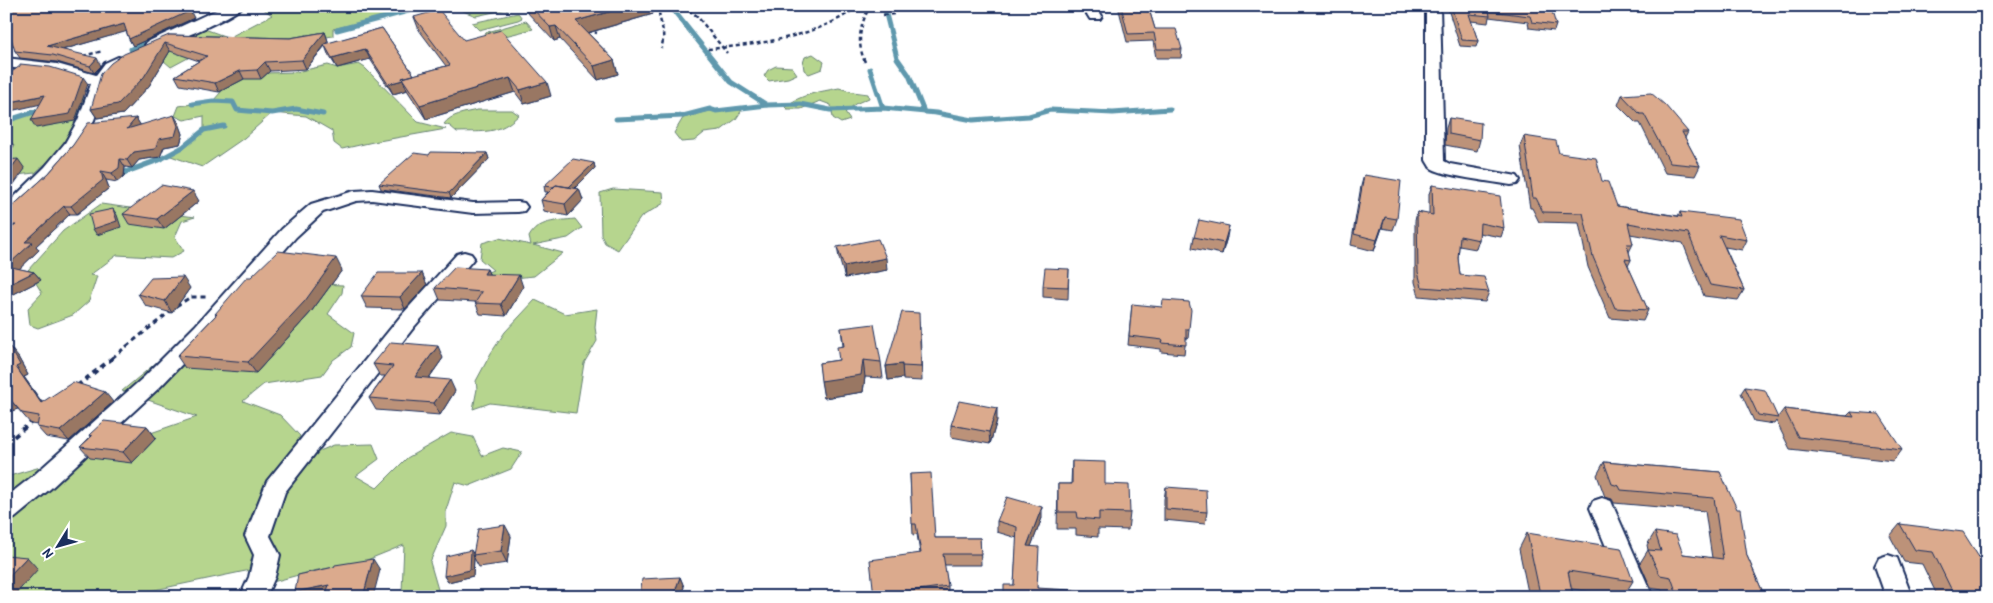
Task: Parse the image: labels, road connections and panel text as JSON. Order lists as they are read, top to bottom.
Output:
{
  "north": "bottom left"
}
